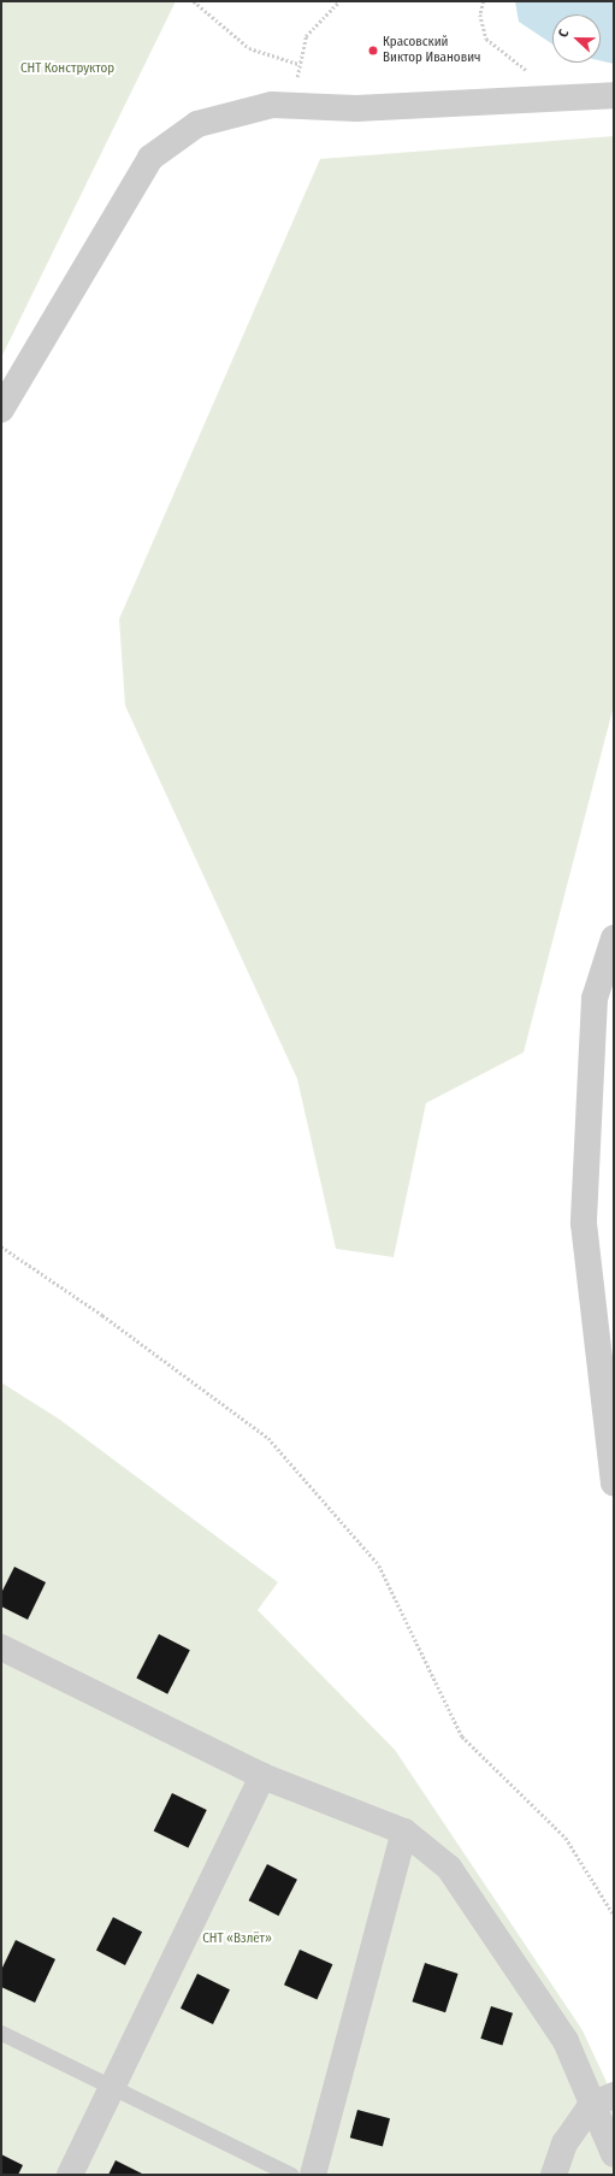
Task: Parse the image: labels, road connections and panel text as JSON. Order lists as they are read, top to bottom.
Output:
{
  "parks": ["СНТ Конструктор", "СНТ «Взлёт»"],
  "places": ["Красовский Виктор Иванович"],
  "north": "left"
}
